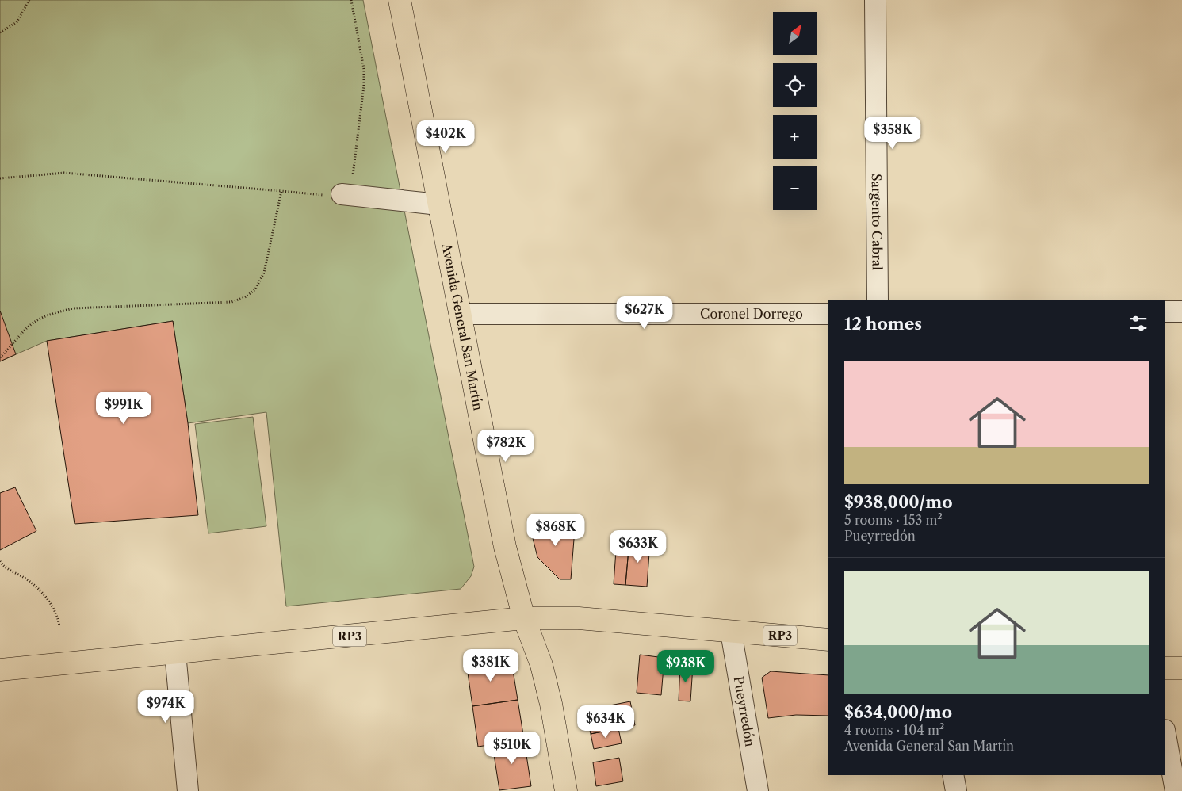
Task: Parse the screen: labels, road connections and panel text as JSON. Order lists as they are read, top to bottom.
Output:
{
  "streets": {
    "main road": ["Avenida General San Martín", "RP3"],
    "street": ["Sargento Cabral", "Coronel Dorrego", "Pueyrredón"]
  },
  "crossings": [
    ["Coronel Dorrego", "Avenida General San Martín"],
    ["Avenida General San Martín", "RP3"],
    ["RP3", "Pueyrredón"]
  ],
  "north": "top right",
  "page": {
    "map_buttons": ["+", "−"],
    "price": [
      "$358K",
      "$402K",
      "$627K",
      "$991K",
      "$782K",
      "$868K",
      "$633K",
      "$381K",
      "$938K",
      "$974K",
      "$634K",
      "$510K"
    ],
    "heading": "12 homes",
    "list": [
      {
        "name": "$938,000/mo",
        "note": "5 rooms · 153 m² · Pueyrredón"
      },
      {
        "name": "$634,000/mo",
        "note": "4 rooms · 104 m² · Avenida General San Martín"
      }
    ]
  }
}
